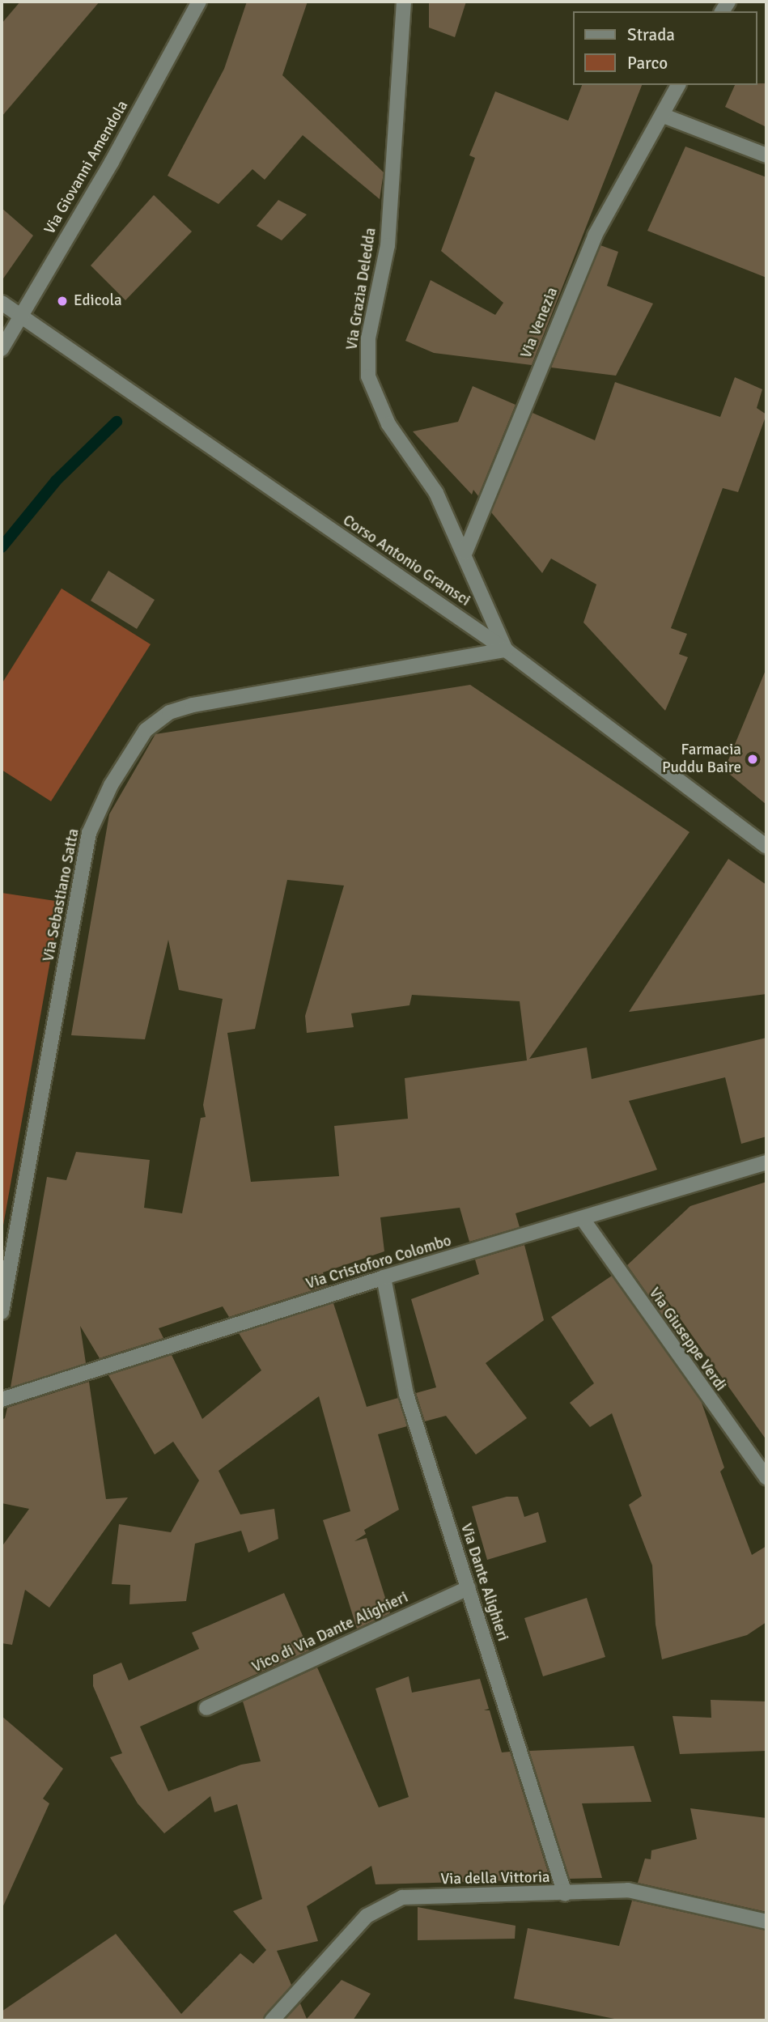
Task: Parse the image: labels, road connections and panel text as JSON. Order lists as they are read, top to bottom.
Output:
{
  "streets": {
    "street": [
      "Via Giovanni Amendola",
      "Via Grazia Deledda",
      "Via Venezia",
      "Corso Antonio Gramsci",
      "Via Sebastiano Satta",
      "Via Cristoforo Colombo",
      "Via Giuseppe Verdi",
      "Via Dante Alighieri",
      "Vico di Via Dante Alighieri",
      "Via della Vittoria"
    ]
  },
  "crossings": [
    ["Via Giovanni Amendola", "Corso Antonio Gramsci"],
    ["Via Grazia Deledda", "Via Venezia"],
    ["Via Grazia Deledda", "Corso Antonio Gramsci"],
    ["Via Grazia Deledda", "Via Sebastiano Satta"],
    ["Corso Antonio Gramsci", "Via Sebastiano Satta"],
    ["Via Cristoforo Colombo", "Via Giuseppe Verdi"],
    ["Via Cristoforo Colombo", "Via Dante Alighieri"],
    ["Via Dante Alighieri", "Vico di Via Dante Alighieri"],
    ["Via Dante Alighieri", "Via della Vittoria"]
  ],
  "places": ["Edicola", "Farmacia Puddu Baire"],
  "legend": ["Strada", "Parco"]
}
